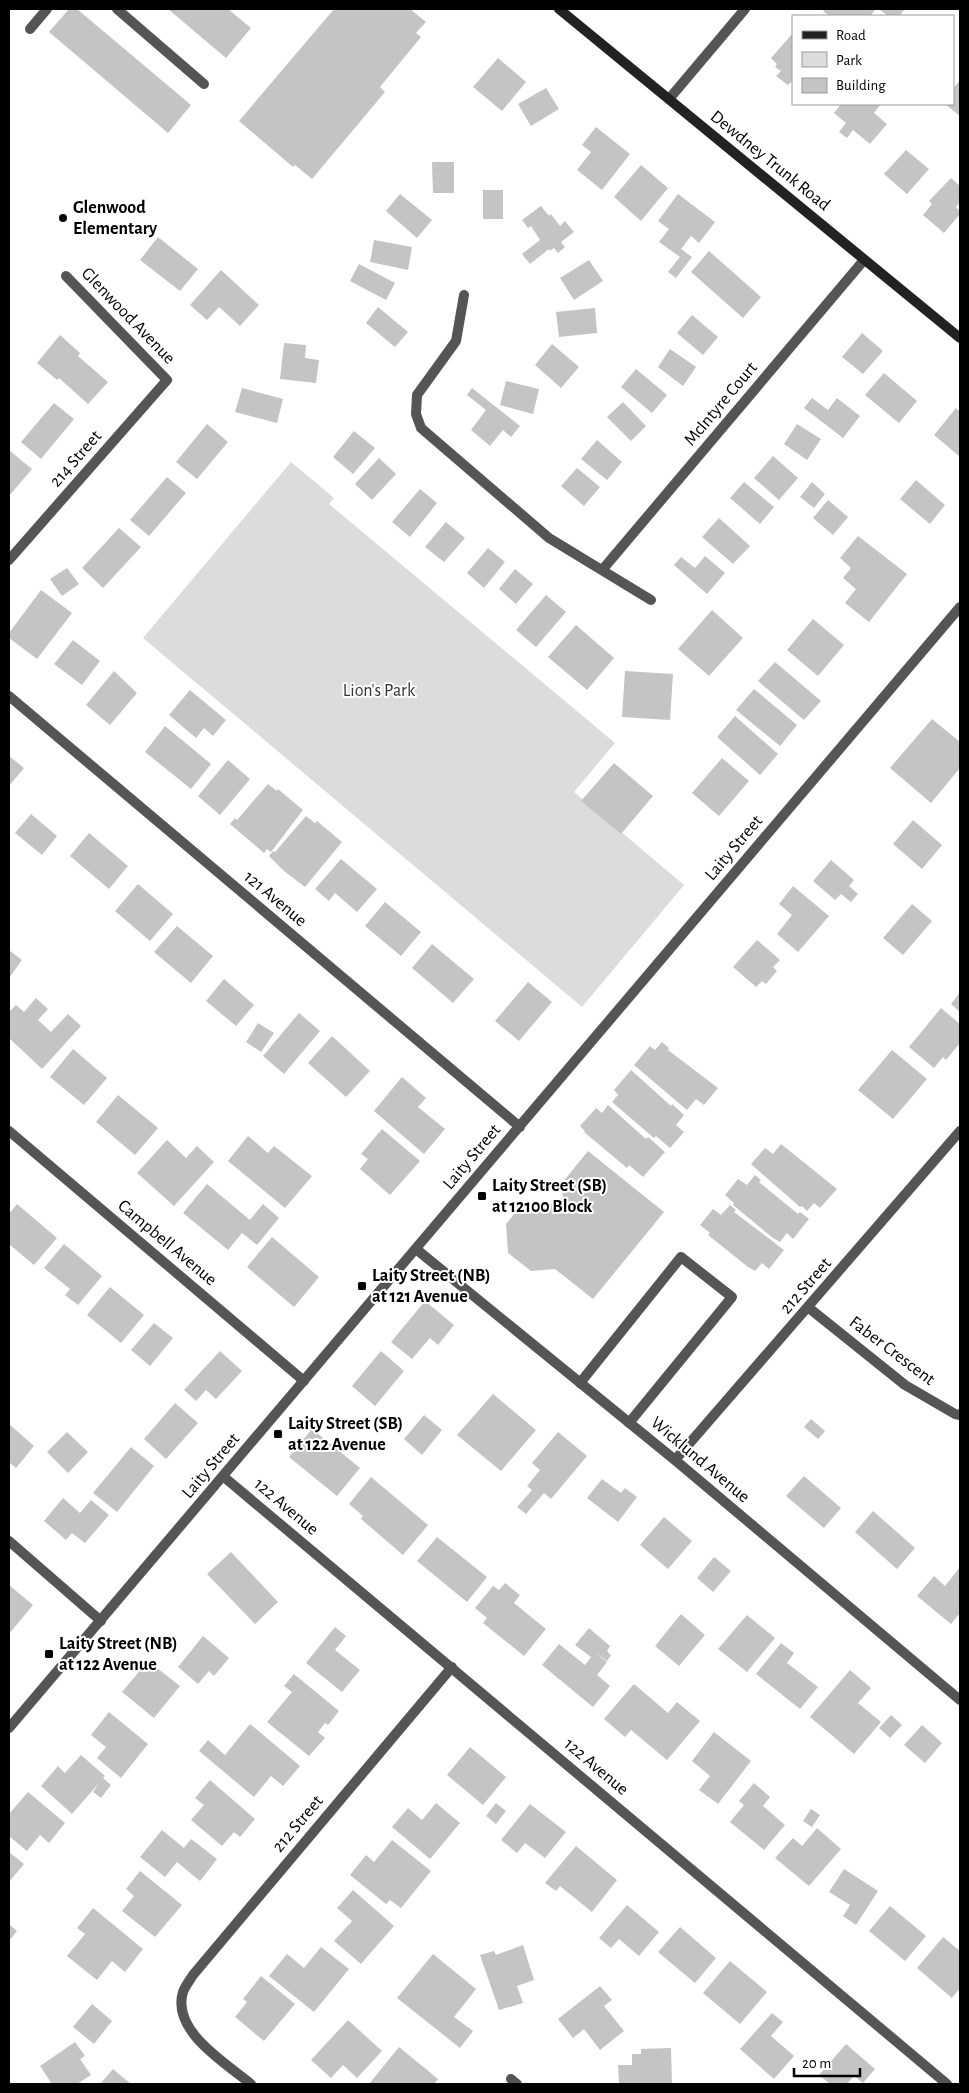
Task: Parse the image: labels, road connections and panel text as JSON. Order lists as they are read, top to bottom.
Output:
{
  "streets": {
    "main road": ["Dewdney Trunk Road"],
    "street": [
      "Glenwood Avenue",
      "McIntyre Court",
      "214 Street",
      "Laity Street",
      "121 Avenue",
      "Campbell Avenue",
      "212 Street",
      "Faber Crescent",
      "Wicklund Avenue",
      "122 Avenue"
    ]
  },
  "crossings": [
    ["Dewdney Trunk Road", "McIntyre Court"],
    ["Glenwood Avenue", "214 Street"],
    ["Laity Street", "121 Avenue"],
    ["Laity Street", "Campbell Avenue"],
    ["Laity Street", "Wicklund Avenue"],
    ["Laity Street", "122 Avenue"],
    ["212 Street", "Faber Crescent"],
    ["212 Street", "Wicklund Avenue"],
    ["212 Street", "122 Avenue"]
  ],
  "parks": ["Lion's Park"],
  "places": {
    "other": ["Glenwood Elementary"],
    "transit": [
      "Laity Street (SB) at 12100 Block",
      "Laity Street (NB) at 121 Avenue",
      "Laity Street (SB) at 122 Avenue",
      "Laity Street (NB) at 122 Avenue"
    ]
  },
  "legend": ["Road", "Park", "Building"],
  "scale_bar": "20 m"
}
